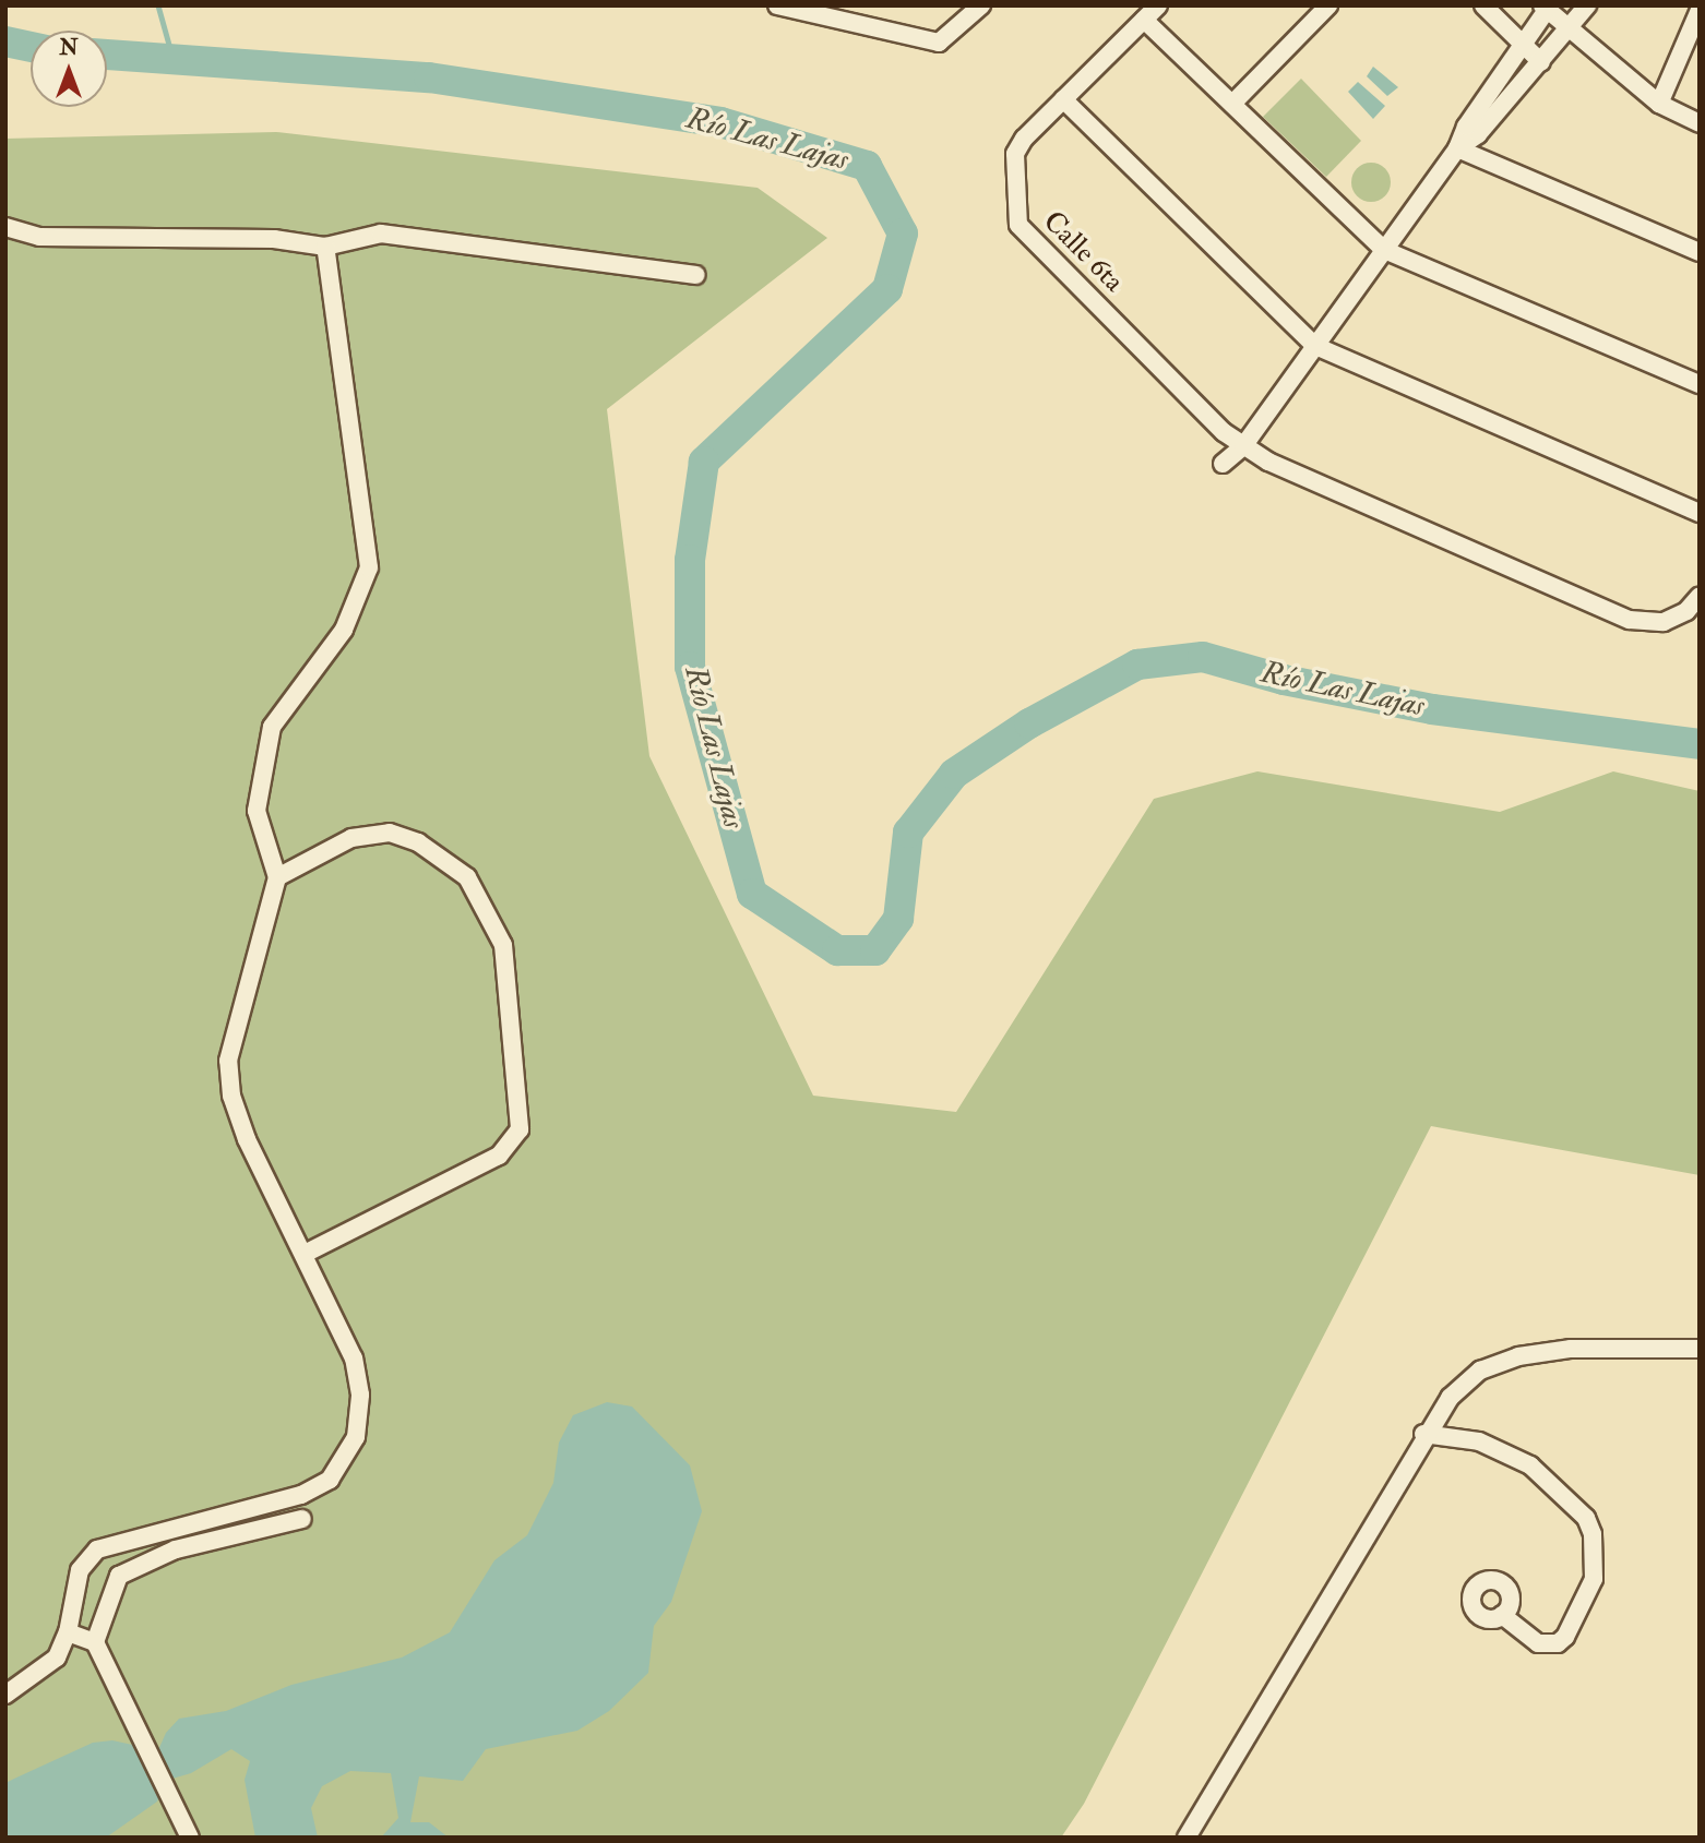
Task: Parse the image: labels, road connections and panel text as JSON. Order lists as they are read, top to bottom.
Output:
{
  "streets": {
    "street": ["Calle 6ta"]
  },
  "water": ["Río Las Lajas"],
  "north": "top"
}
